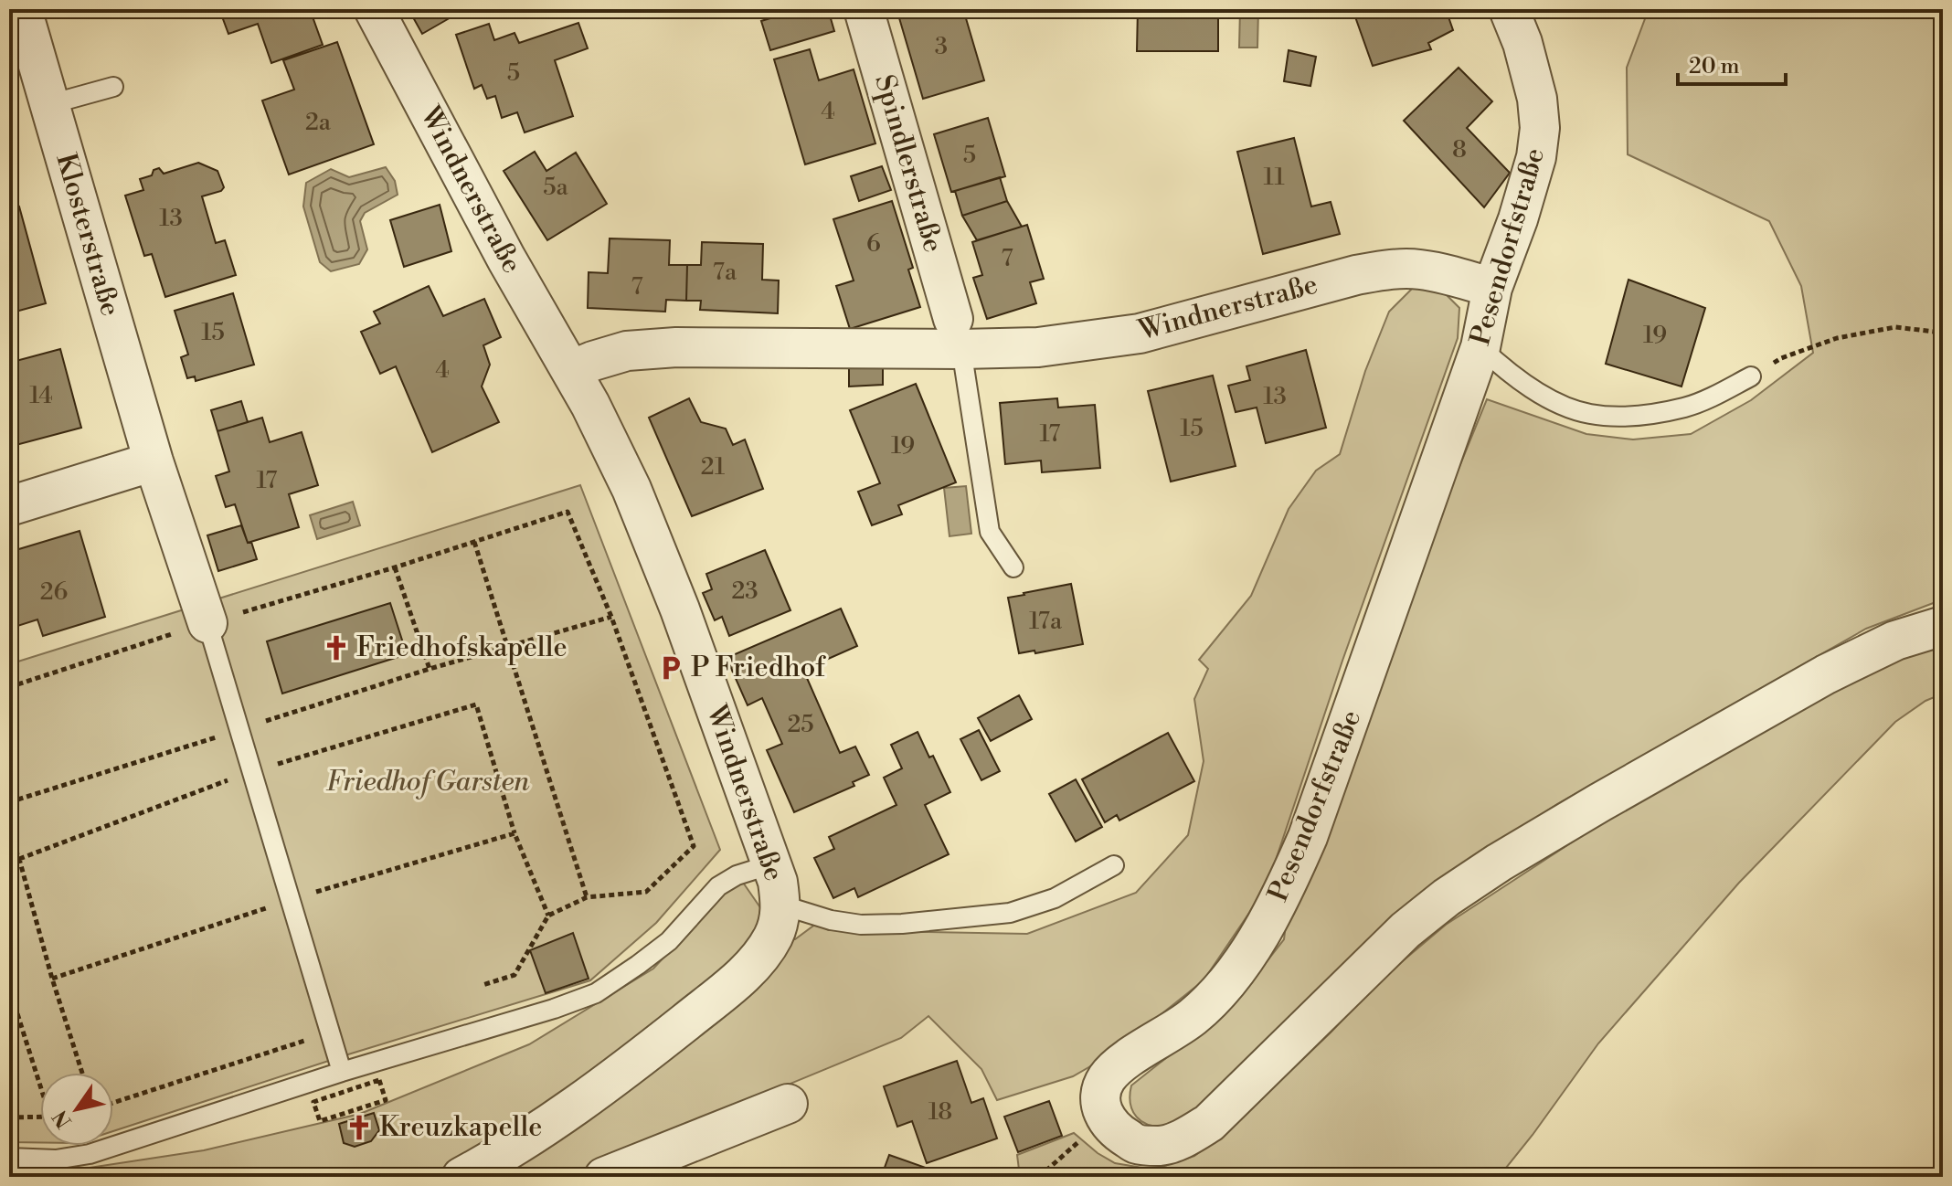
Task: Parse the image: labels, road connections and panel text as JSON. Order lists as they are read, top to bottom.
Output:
{
  "streets": {
    "street": [
      "Spindlerstraße",
      "Windnerstraße",
      "Klosterstraße",
      "Pesendorfstraße"
    ]
  },
  "crossings": [
    ["Spindlerstraße", "Windnerstraße"],
    ["Windnerstraße", "Pesendorfstraße"]
  ],
  "parks": ["Friedhof Garsten"],
  "places": {
    "church": ["Friedhofskapelle", "Kreuzkapelle"],
    "parking": ["P Friedhof"]
  },
  "house_numbers": [
    "3",
    "5",
    "4",
    "2a",
    "8",
    "5",
    "11",
    "5a",
    "13",
    "6",
    "7",
    "7a",
    "7",
    "15",
    "19",
    "4",
    "14",
    "13",
    "15",
    "17",
    "19",
    "21",
    "17",
    "23",
    "26",
    "17a",
    "25",
    "18"
  ],
  "scale_bar": "20 m",
  "north": "bottom left"
}
